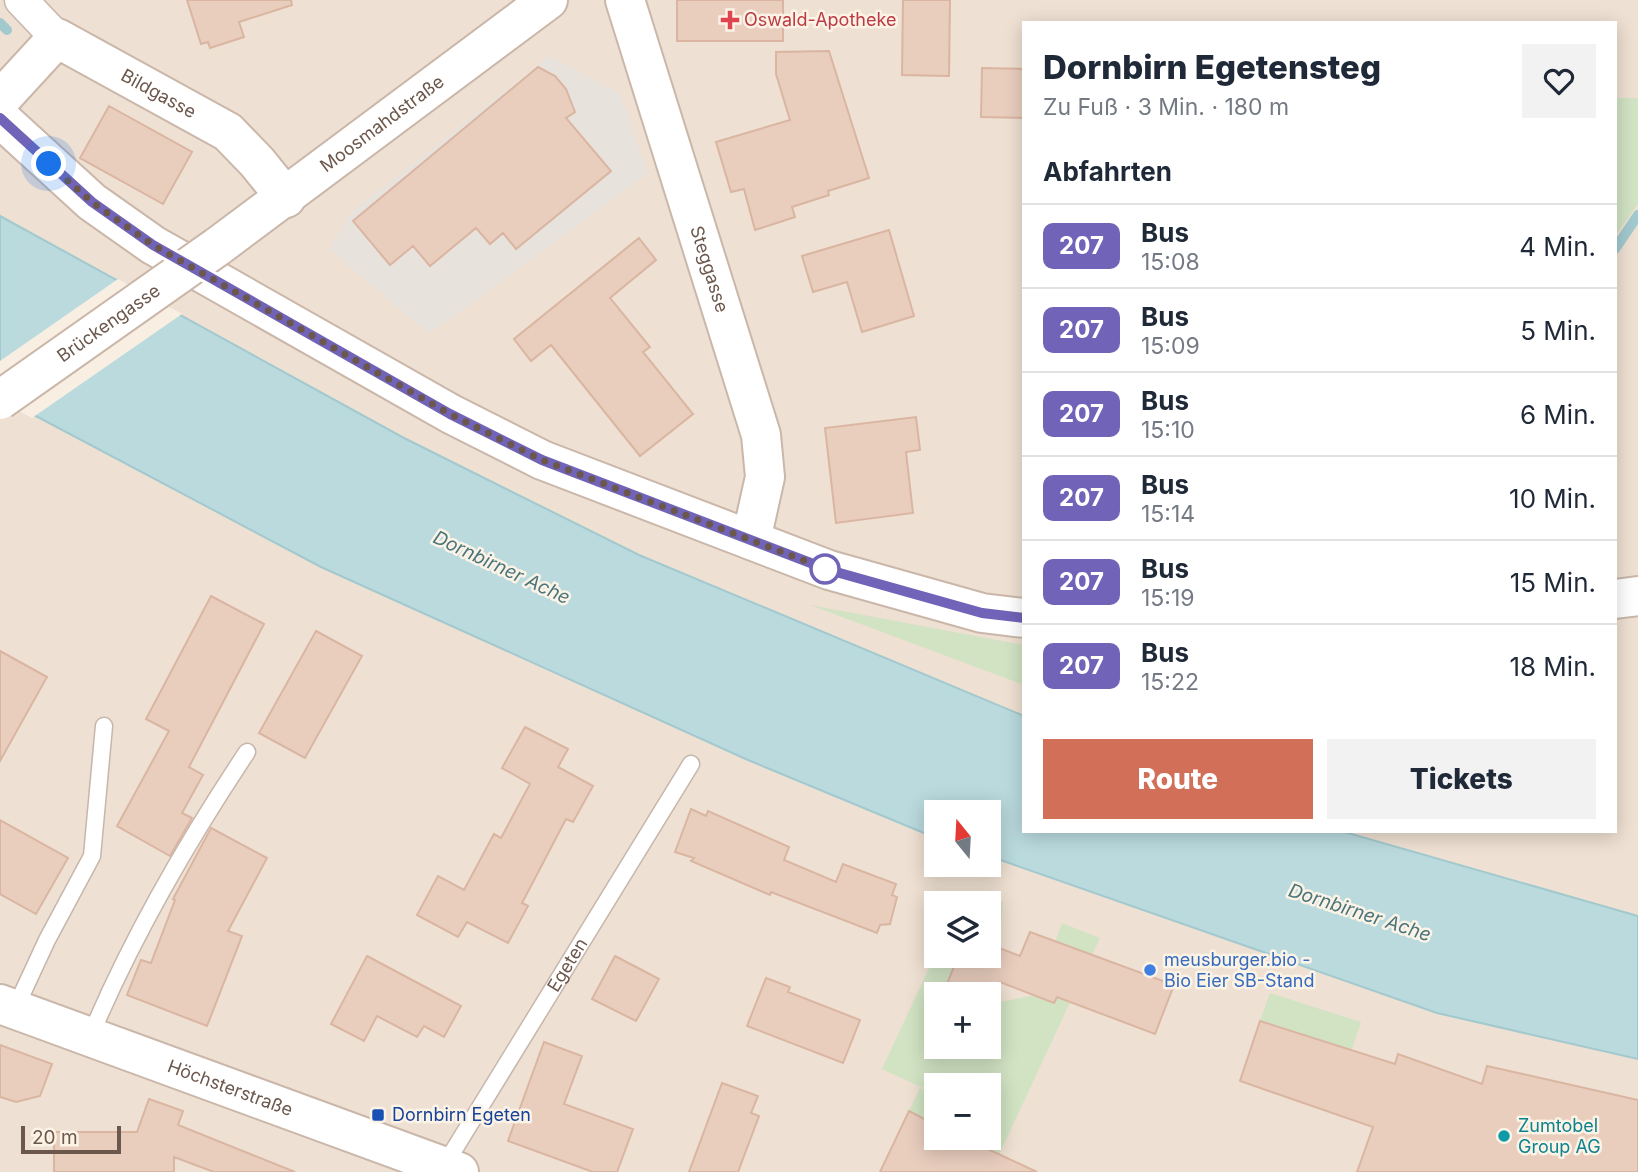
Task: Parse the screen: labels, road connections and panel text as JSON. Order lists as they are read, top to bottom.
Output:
{
  "streets": {
    "street": [
      "Bildgasse",
      "Moosmahdstraße",
      "Steggasse",
      "Brückengasse",
      "Höchsterstraße"
    ],
    "lane": ["Egeten"]
  },
  "crossings": [
    ["Bildgasse", "Moosmahdstraße"],
    ["Moosmahdstraße", "Brückengasse"],
    ["Egeten", "Höchsterstraße"]
  ],
  "water": ["Dornbirner Ache"],
  "places": {
    "health": ["Oswald-Apotheke"],
    "other": ["meusburger.bio - Bio Eier SB-Stand", "Zumtobel Group AG"],
    "transit": ["Dornbirn Egeten"]
  },
  "lines": ["bus line 207"],
  "scale_bar": "20 m",
  "north": "top",
  "page": {
    "heading": [
      ["Dornbirn Egetensteg", "Zu Fuß · 3 Min. · 180 m"],
      "Abfahrten"
    ],
    "list": [
      {
        "mark": "207",
        "name": "Bus",
        "note": "15:08",
        "value": "4 Min."
      },
      {
        "mark": "207",
        "name": "Bus",
        "note": "15:09",
        "value": "5 Min."
      },
      {
        "mark": "207",
        "name": "Bus",
        "note": "15:10",
        "value": "6 Min."
      },
      {
        "mark": "207",
        "name": "Bus",
        "note": "15:14",
        "value": "10 Min."
      },
      {
        "mark": "207",
        "name": "Bus",
        "note": "15:19",
        "value": "15 Min."
      },
      {
        "mark": "207",
        "name": "Bus",
        "note": "15:22",
        "value": "18 Min."
      }
    ],
    "buttons": ["Route", "Tickets"],
    "map_buttons": ["+", "−"],
    "scale": "20 m"
  }
}
